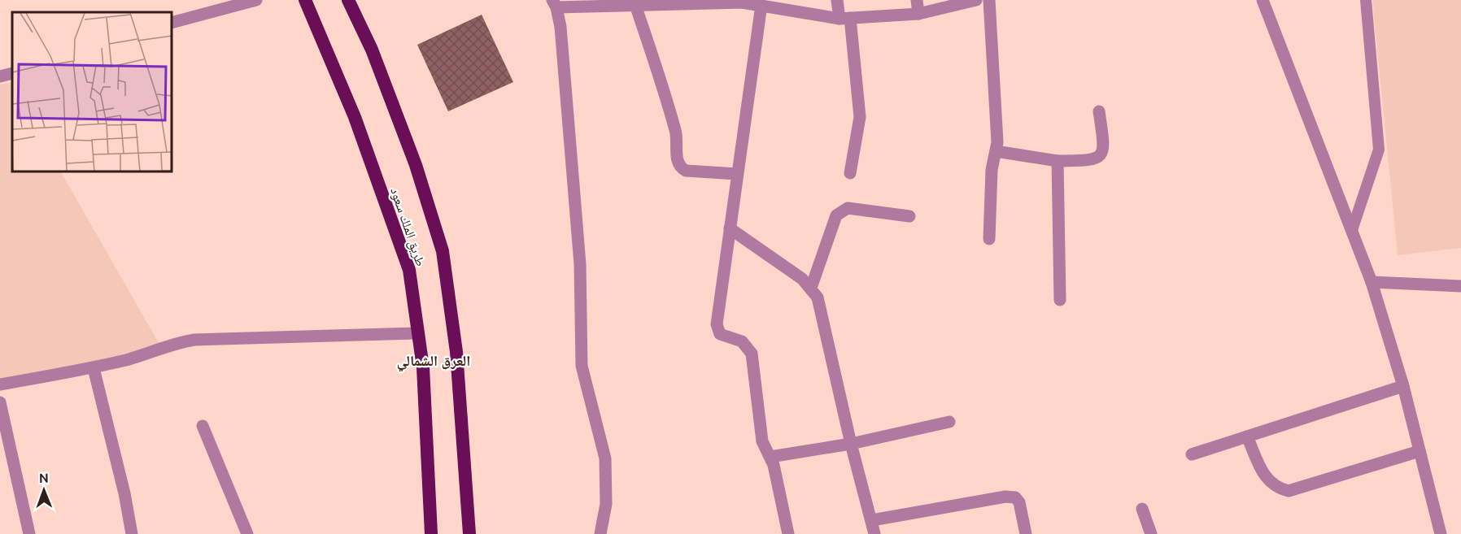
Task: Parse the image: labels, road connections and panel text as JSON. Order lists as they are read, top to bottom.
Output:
{
  "streets": {
    "highway": ["طريق الملك سعود"]
  },
  "districts": ["العرق الشمالي"],
  "north": "top"
}
